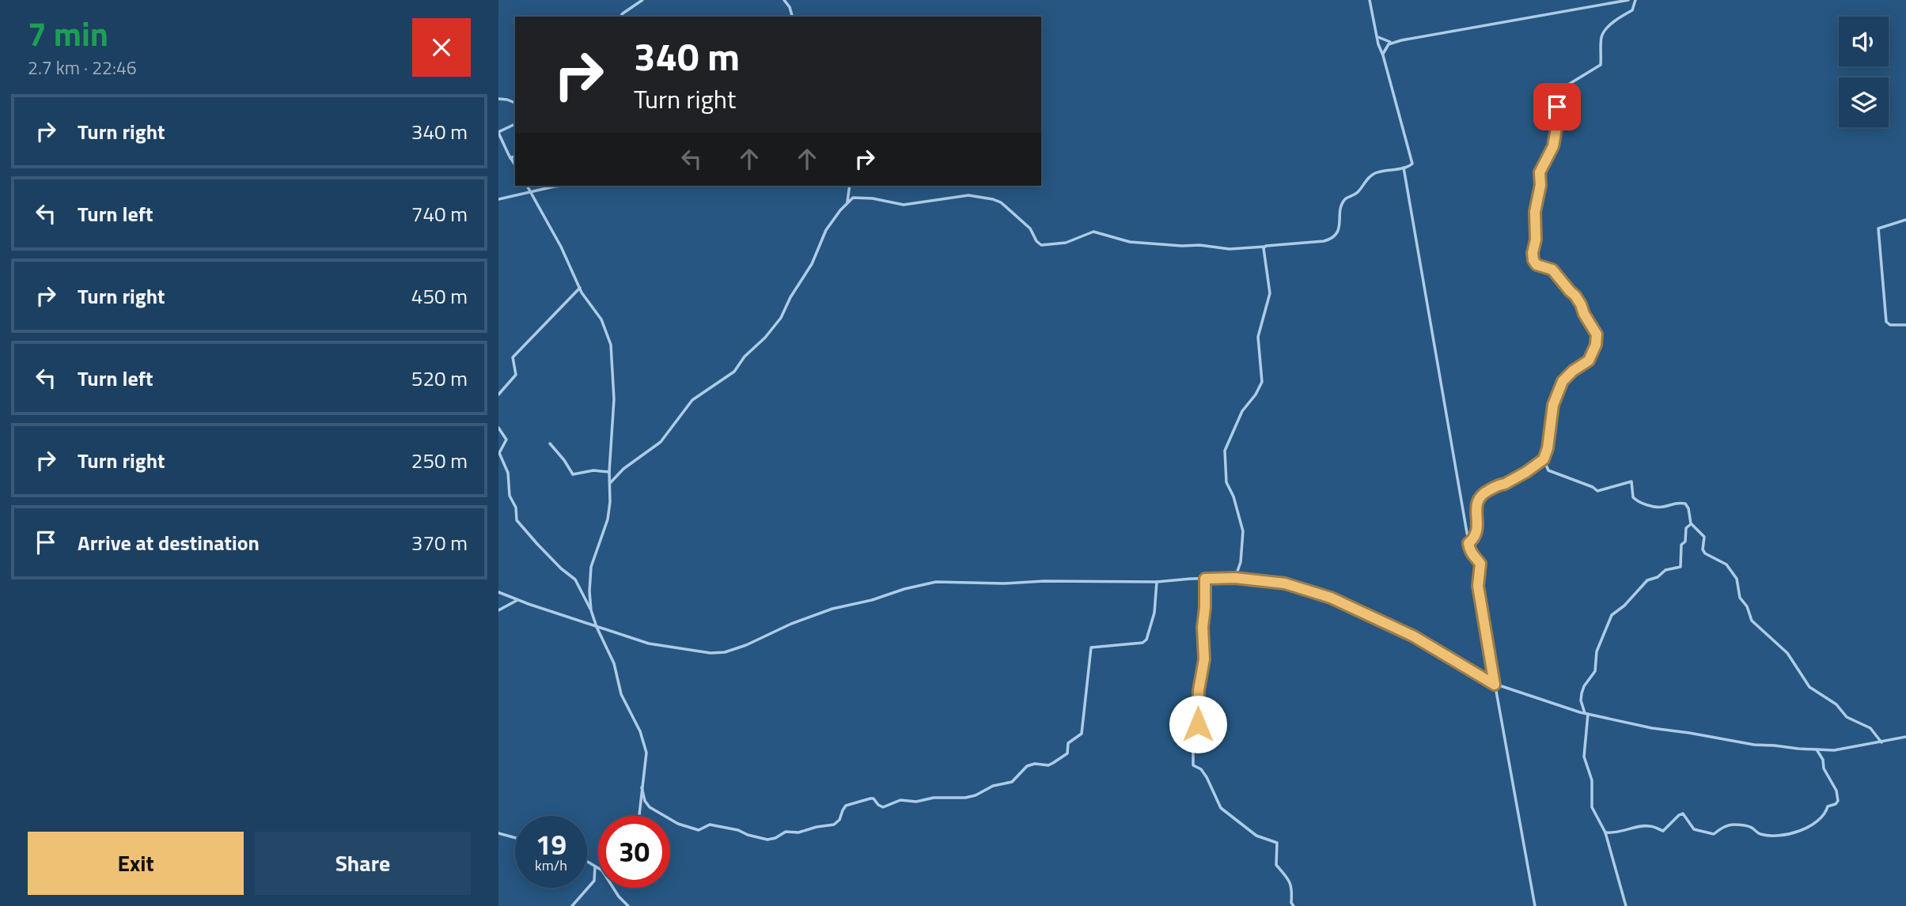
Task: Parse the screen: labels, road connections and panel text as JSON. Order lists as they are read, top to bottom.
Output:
{
  "page": {
    "heading": ["7 min", "2.7 km · 22:46"],
    "turn": ["340 m", "Turn right"],
    "list": [
      {
        "name": "Turn right",
        "value": "340 m"
      },
      {
        "name": "Turn left",
        "value": "740 m"
      },
      {
        "name": "Turn right",
        "value": "450 m"
      },
      {
        "name": "Turn left",
        "value": "520 m"
      },
      {
        "name": "Turn right",
        "value": "250 m"
      },
      {
        "name": "Arrive at destination",
        "value": "370 m"
      }
    ],
    "speed": "19 km/h",
    "limit": "30",
    "buttons": ["Exit", "Share"]
  }
}
